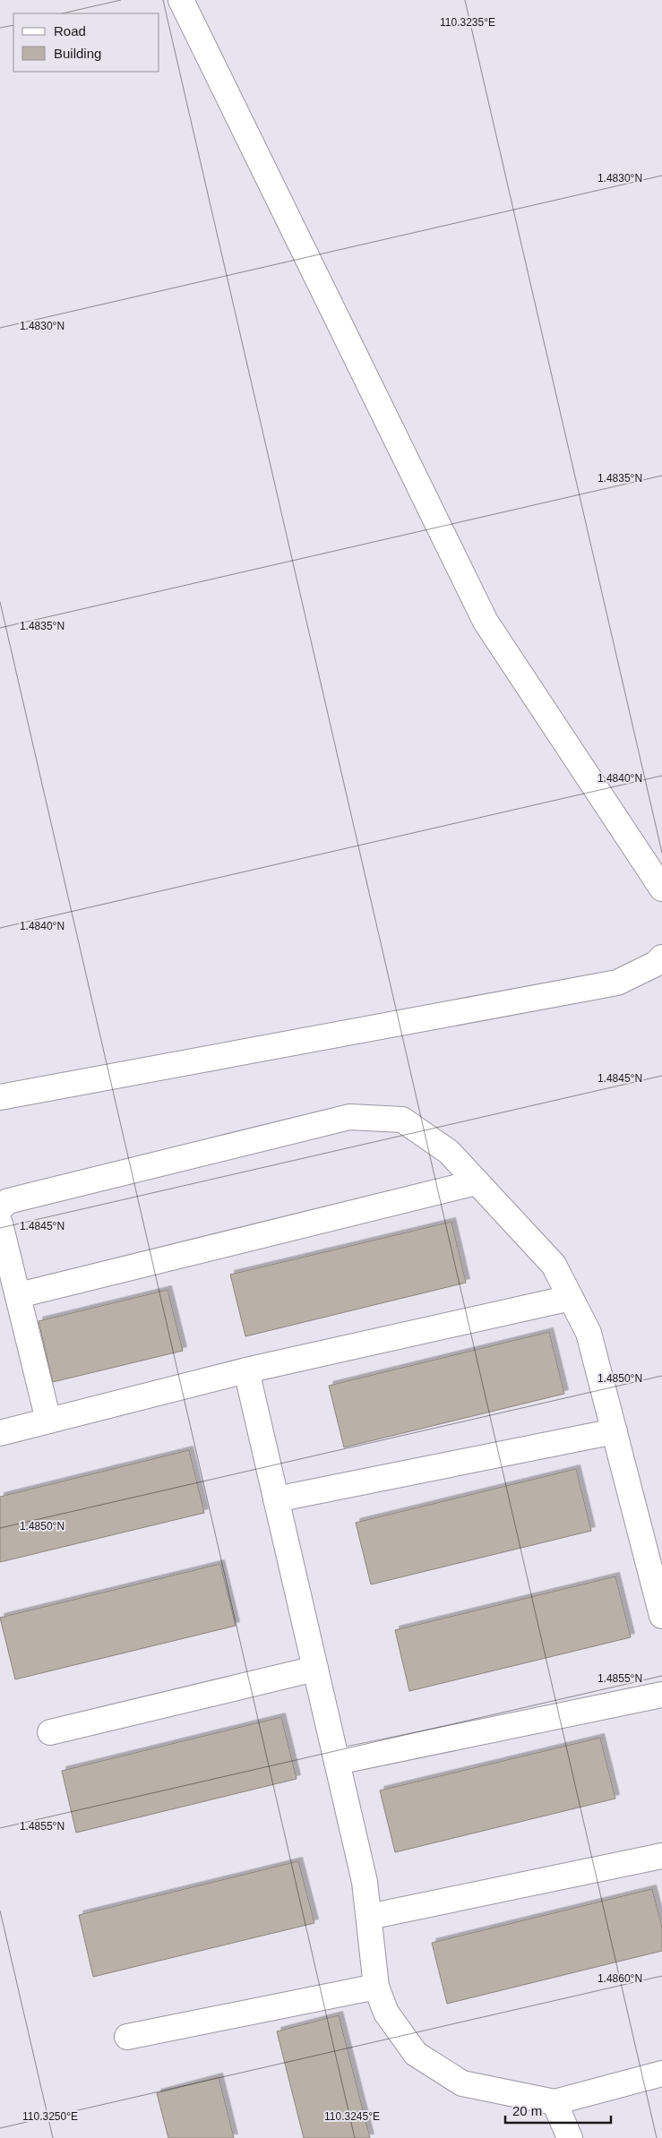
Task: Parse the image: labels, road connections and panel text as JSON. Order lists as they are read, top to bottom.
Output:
{
  "legend": ["Road", "Building"],
  "scale_bar": "20 m",
  "coordinates": [
    "110.3235°E",
    "1.4830°N",
    "1.4835°N",
    "1.4840°N",
    "1.4845°N",
    "1.4850°N",
    "1.4855°N",
    "1.4860°N",
    "110.3250°E",
    "110.3245°E"
  ]
}
